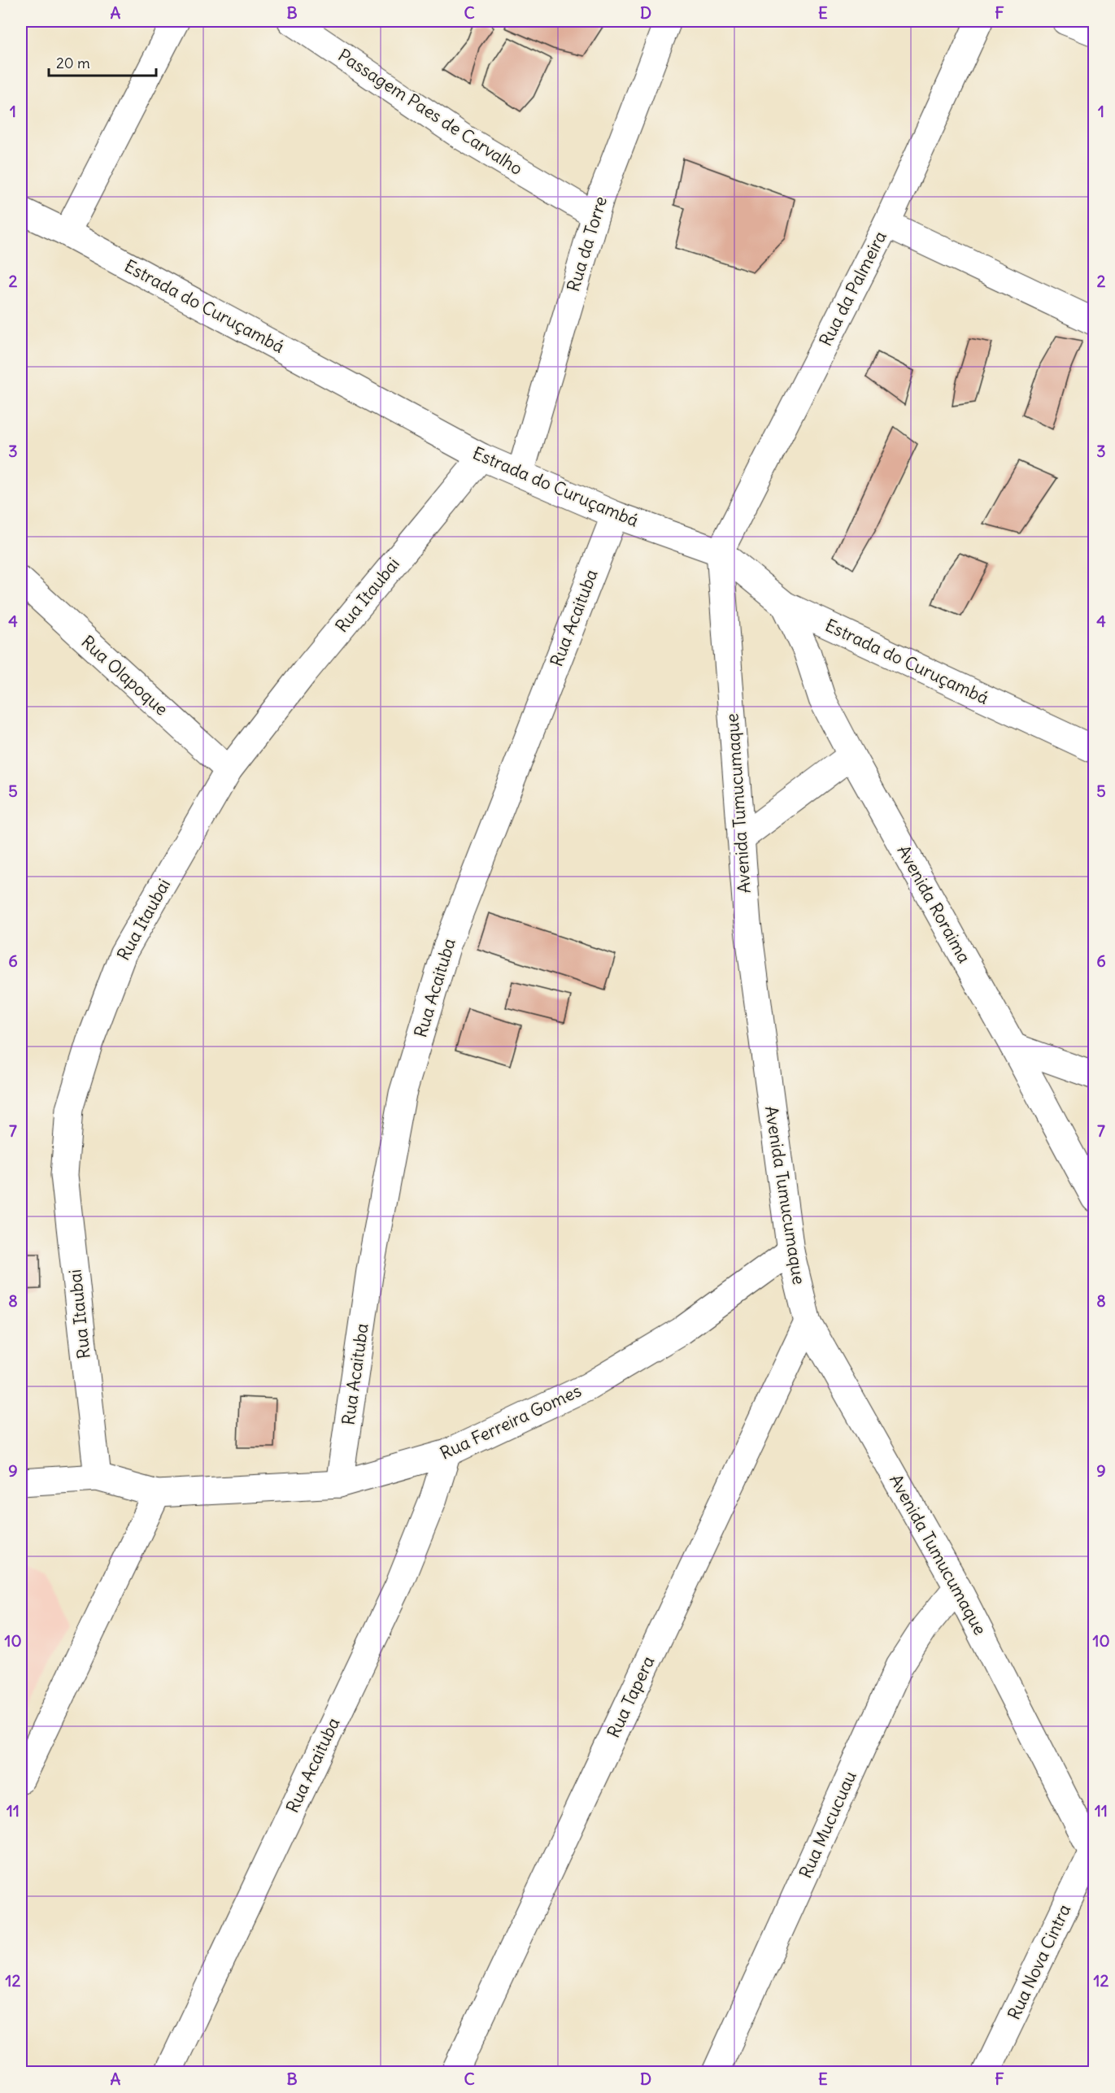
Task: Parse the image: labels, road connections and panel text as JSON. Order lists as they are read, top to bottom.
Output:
{
  "streets": {
    "street": [
      "Passagem Paes de Carvalho",
      "Rua da Torre",
      "Rua da Palmeira",
      "Estrada do Curuçambá",
      "Rua Itaubai",
      "Rua Acaituba",
      "Rua Olapoque",
      "Avenida Tumucumaque",
      "Avenida Roraima",
      "Rua Ferreira Gomes",
      "Rua Tapera",
      "Rua Mucucuau",
      "Rua Nova Cintra"
    ]
  },
  "crossings": [
    ["Passagem Paes de Carvalho", "Rua da Torre"],
    ["Rua da Torre", "Estrada do Curuçambá"],
    ["Rua da Palmeira", "Estrada do Curuçambá"],
    ["Rua da Palmeira", "Avenida Tumucumaque"],
    ["Estrada do Curuçambá", "Rua Itaubai"],
    ["Estrada do Curuçambá", "Rua Acaituba"],
    ["Estrada do Curuçambá", "Avenida Tumucumaque"],
    ["Estrada do Curuçambá", "Avenida Roraima"],
    ["Rua Itaubai", "Rua Olapoque"],
    ["Rua Itaubai", "Rua Ferreira Gomes"],
    ["Rua Acaituba", "Rua Ferreira Gomes"],
    ["Avenida Tumucumaque", "Rua Ferreira Gomes"],
    ["Avenida Tumucumaque", "Rua Tapera"],
    ["Avenida Tumucumaque", "Rua Mucucuau"],
    ["Avenida Tumucumaque", "Rua Nova Cintra"]
  ],
  "scale_bar": "20 m",
  "grid": {
    "columns": [
      "A",
      "B",
      "C",
      "D",
      "E",
      "F"
    ],
    "rows": [
      "1",
      "2",
      "3",
      "4",
      "5",
      "6",
      "7",
      "8",
      "9",
      "10",
      "11",
      "12"
    ]
  }
}
